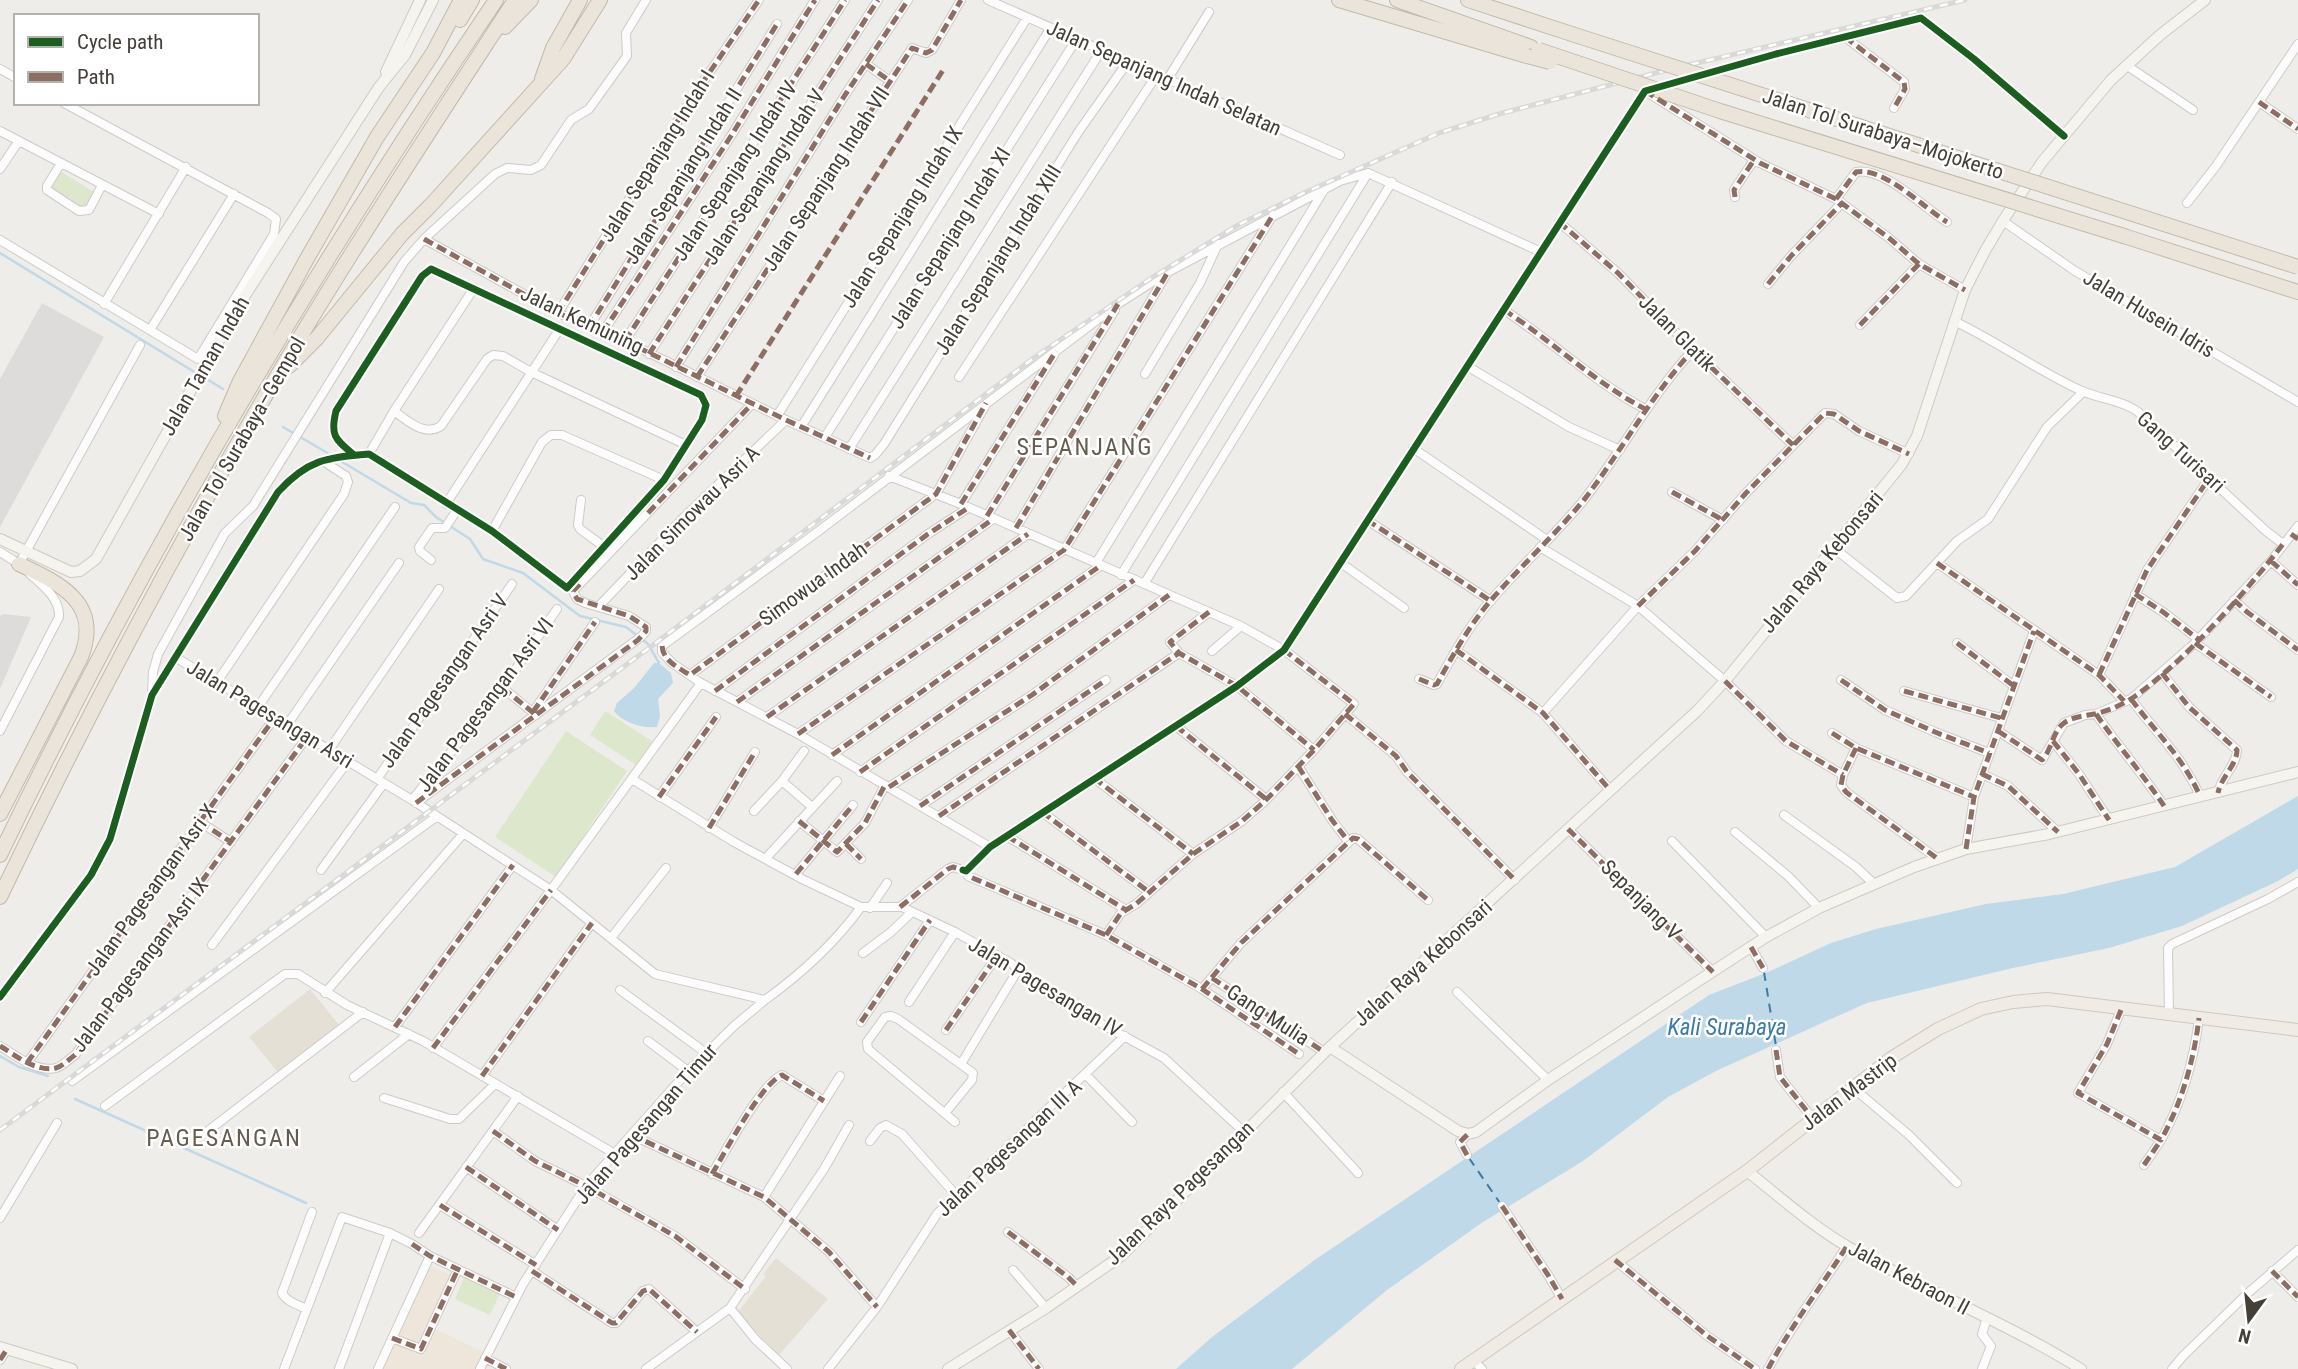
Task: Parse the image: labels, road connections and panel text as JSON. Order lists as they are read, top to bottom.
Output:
{
  "streets": {
    "highway": ["Jalan Tol Surabaya–Mojokerto", "Jalan Tol Surabaya–Gempol"],
    "main road": ["Jalan Mastrip"],
    "street": [
      "Jalan Sepanjang Indah Selatan",
      "Jalan Sepanjang Indah I",
      "Jalan Sepanjang Indah IV",
      "Jalan Sepanjang Indah II",
      "Jalan Sepanjang Indah V",
      "Jalan Sepanjang Indah VII",
      "Jalan Sepanjang Indah IX",
      "Jalan Sepanjang Indah XI",
      "Jalan Sepanjang Indah XIII",
      "Jalan Husein Idris",
      "Jalan Kemuning",
      "Jalan Glatik",
      "Jalan Taman Indah",
      "Gang Turisari",
      "Jalan Simowau Asri A",
      "Jalan Raya Kebonsari",
      "Simowua Indah",
      "Jalan Pagesangan Asri V",
      "Jalan Pagesangan Asri VI",
      "Jalan Pagesangan Asri",
      "Jalan Pagesangan Asri X",
      "Sepanjang V",
      "Jalan Pagesangan Asri IX",
      "Jalan Pagesangan IV",
      "Gang Mulia",
      "Jalan Pagesangan Timur",
      "Jalan Pagesangan III A",
      "Jalan Raya Pagesangan",
      "Jalan Kebraon II"
    ]
  },
  "crossings": [
    ["Jalan Sepanjang Indah Selatan", "Jalan Sepanjang Indah IX"],
    ["Jalan Sepanjang Indah Selatan", "Jalan Sepanjang Indah XI"],
    ["Jalan Sepanjang Indah Selatan", "Jalan Sepanjang Indah XIII"],
    ["Jalan Sepanjang Indah IX", "Jalan Simowau Asri A"],
    ["Jalan Husein Idris", "Jalan Raya Kebonsari"],
    ["Gang Turisari", "Jalan Raya Kebonsari"],
    ["Jalan Raya Kebonsari", "Sepanjang V"],
    ["Jalan Raya Kebonsari", "Gang Mulia"],
    ["Jalan Raya Kebonsari", "Jalan Raya Pagesangan"],
    ["Jalan Pagesangan Asri V", "Jalan Pagesangan Asri"],
    ["Jalan Pagesangan Asri VI", "Jalan Pagesangan Asri"],
    ["Jalan Pagesangan Asri", "Jalan Pagesangan Asri X"],
    ["Jalan Pagesangan Asri", "Jalan Pagesangan Asri IX"],
    ["Jalan Pagesangan Asri X", "Jalan Pagesangan Asri IX"],
    ["Jalan Pagesangan IV", "Jalan Pagesangan III A"],
    ["Jalan Pagesangan IV", "Jalan Raya Pagesangan"],
    ["Gang Mulia", "Jalan Raya Pagesangan"],
    ["Jalan Mastrip", "Jalan Kebraon II"]
  ],
  "districts": ["SEPANJANG", "PAGESANGAN"],
  "water": ["Kali Surabaya"],
  "legend": ["Cycle path", "Path"],
  "north": "bottom"
}
